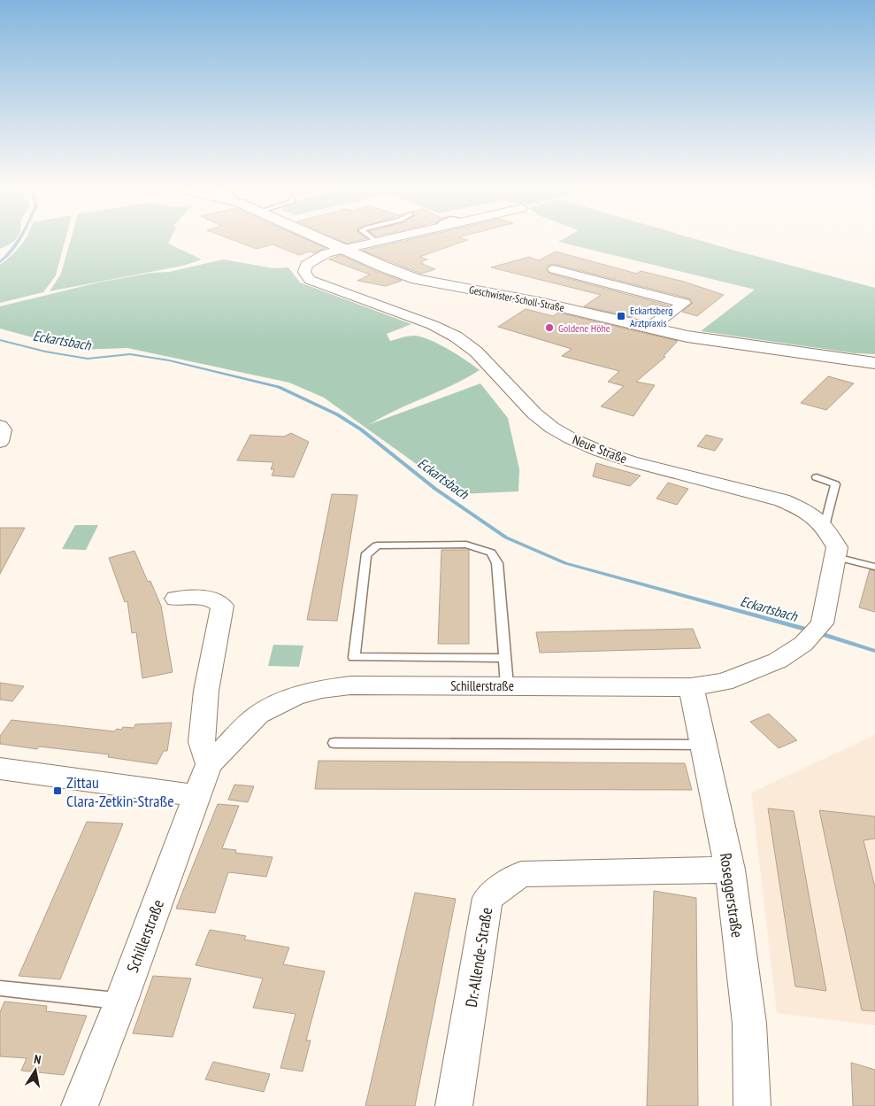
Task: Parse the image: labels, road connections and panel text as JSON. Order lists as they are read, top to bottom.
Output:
{
  "streets": {
    "street": [
      "Geschwister-Scholl-Straße",
      "Neue Straße",
      "Schillerstraße",
      "Roseggerstraße",
      "Dr.-Allende-Straße"
    ]
  },
  "crossings": [
    ["Geschwister-Scholl-Straße", "Neue Straße"],
    ["Neue Straße", "Schillerstraße"],
    ["Schillerstraße", "Roseggerstraße"],
    ["Roseggerstraße", "Dr.-Allende-Straße"]
  ],
  "water": ["Eckartsbach"],
  "places": {
    "transit": ["Eckartsberg Arztpraxis", "Zittau Clara-Zetkin-Straße"],
    "other": ["Goldene Höhe"]
  },
  "north": "top"
}
